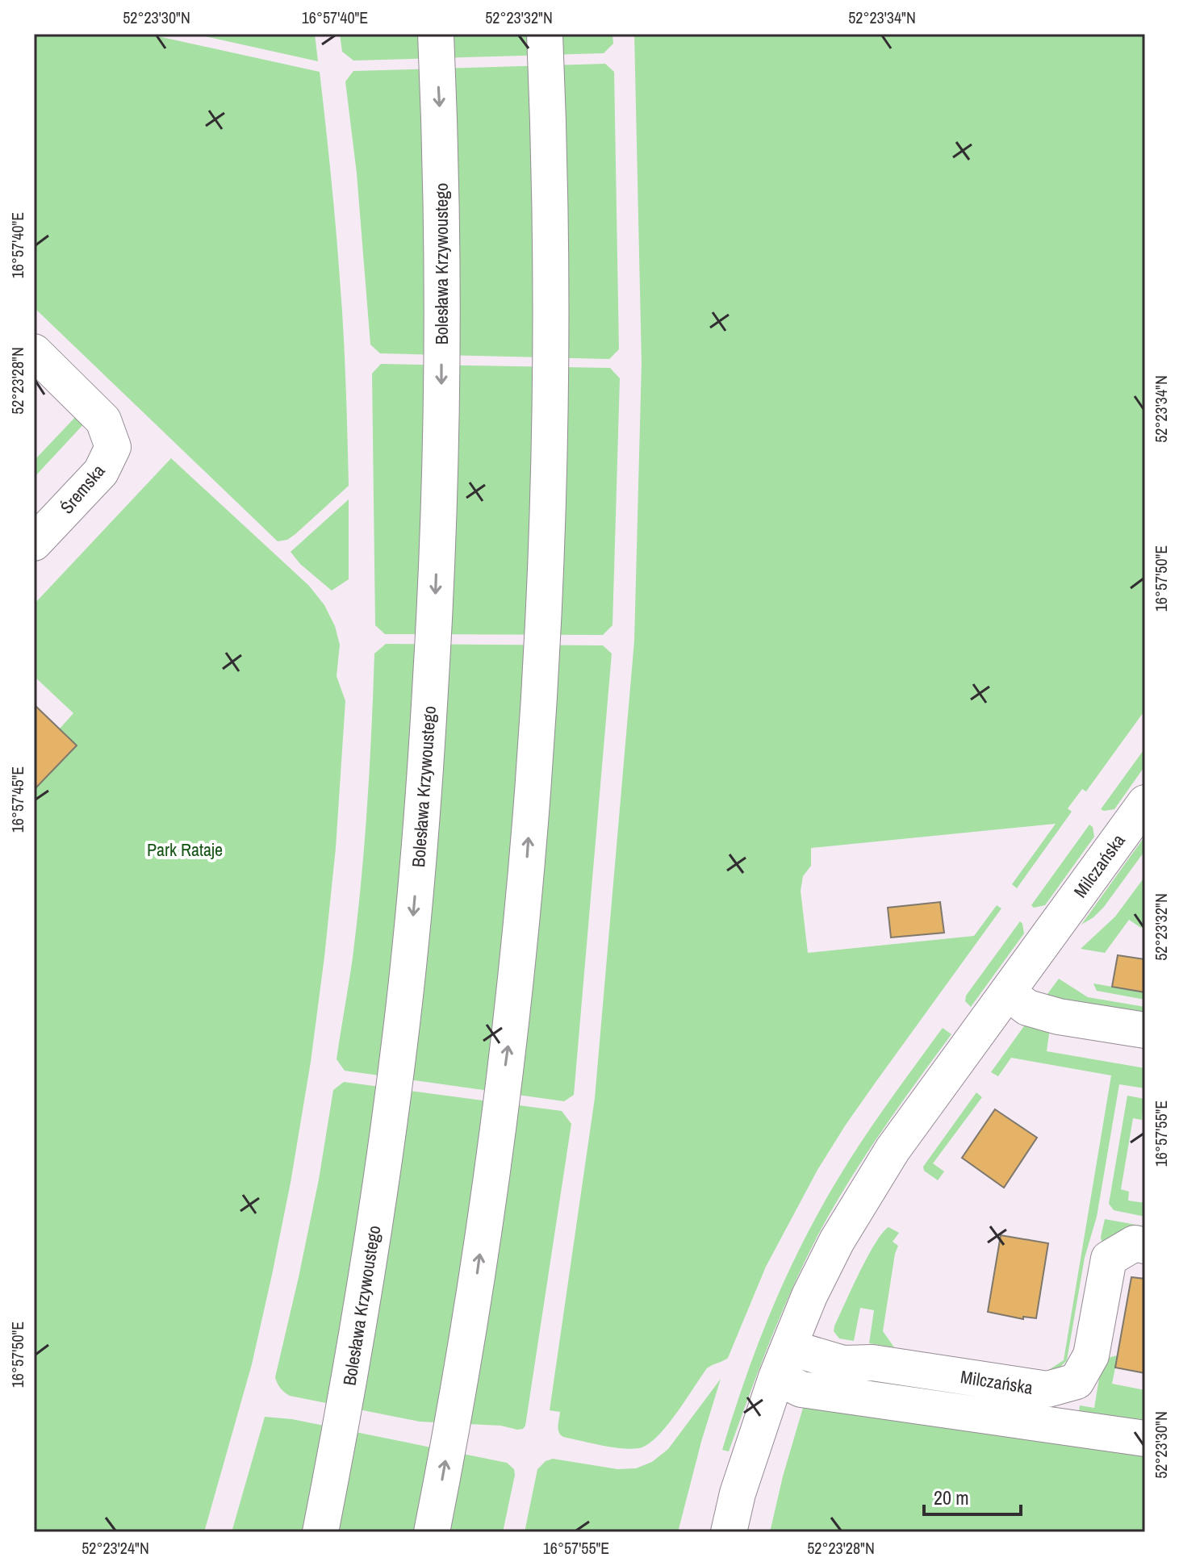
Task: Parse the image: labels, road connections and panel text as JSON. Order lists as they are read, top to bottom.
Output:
{
  "streets": {
    "main road": ["Bolesława Krzywoustego", "Śremska", "Milczańska"]
  },
  "parks": ["Park Rataje"],
  "scale_bar": "20 m",
  "coordinates": [
    "52°23'30\"N",
    "16°57'40\"E",
    "52°23'32\"N",
    "52°23'34\"N",
    "52°23'28\"N",
    "16°57'50\"E",
    "16°57'45\"E",
    "16°57'55\"E",
    "52°23'24\"N"
  ]
}
